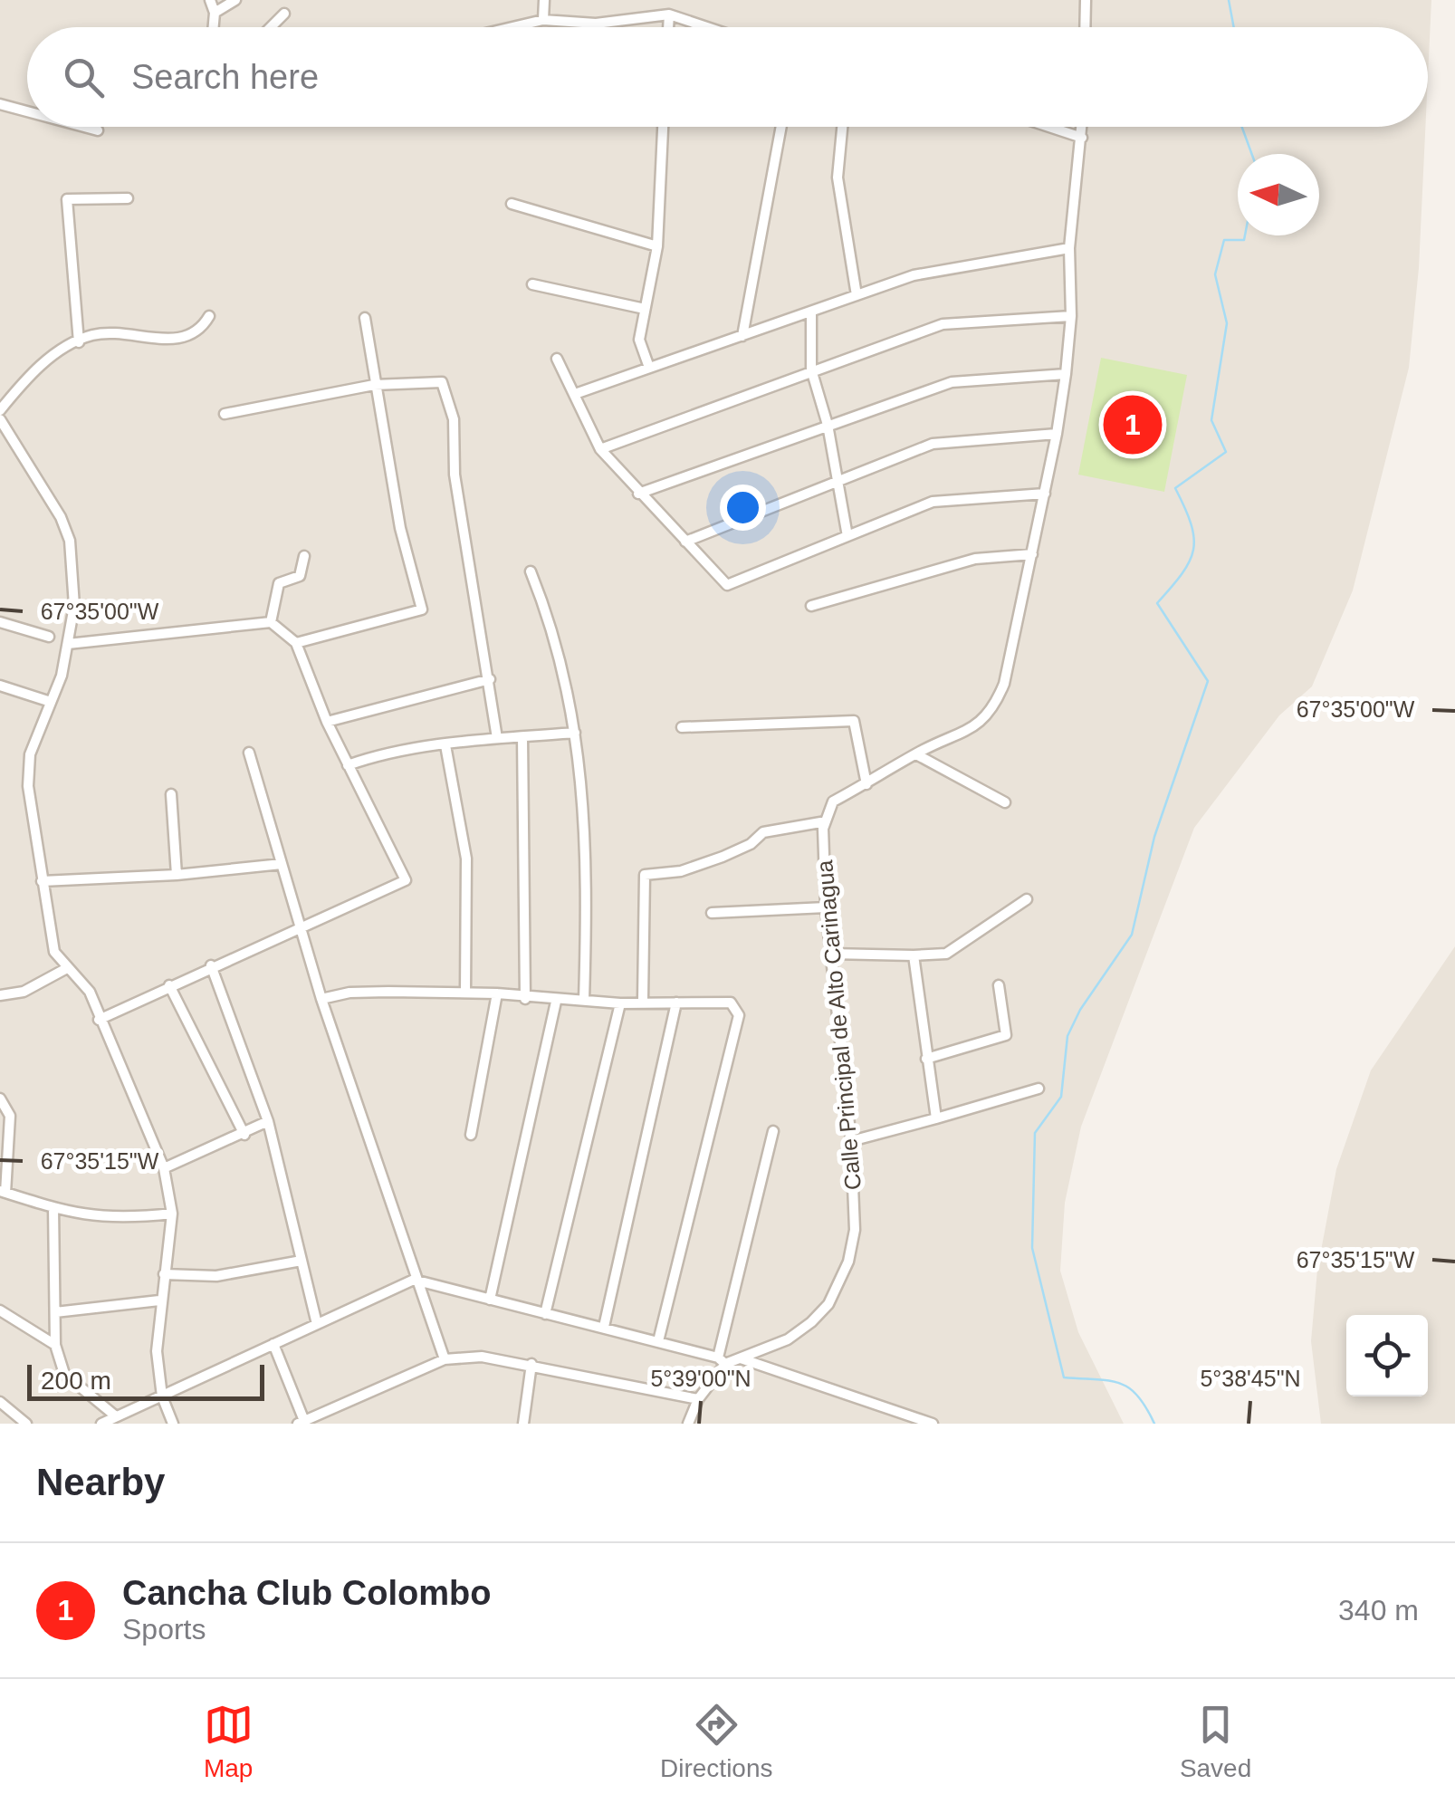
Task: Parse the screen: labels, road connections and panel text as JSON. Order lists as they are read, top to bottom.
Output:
{
  "streets": {
    "street": ["Calle Principal de Alto Carinagua"]
  },
  "scale_bar": "200 m",
  "north": "left",
  "page": {
    "search": "Search here",
    "pins": "1",
    "scale": "200 m",
    "heading": "Nearby",
    "list": [
      {
        "mark": "1",
        "name": "Cancha Club Colombo",
        "note": "Sports",
        "value": "340 m"
      }
    ],
    "nav": ["Map", "Directions", "Saved"]
  },
  "coordinates": [
    "67°35'00\"W",
    "67°35'15\"W",
    "5°39'00\"N",
    "5°38'45\"N"
  ]
}
